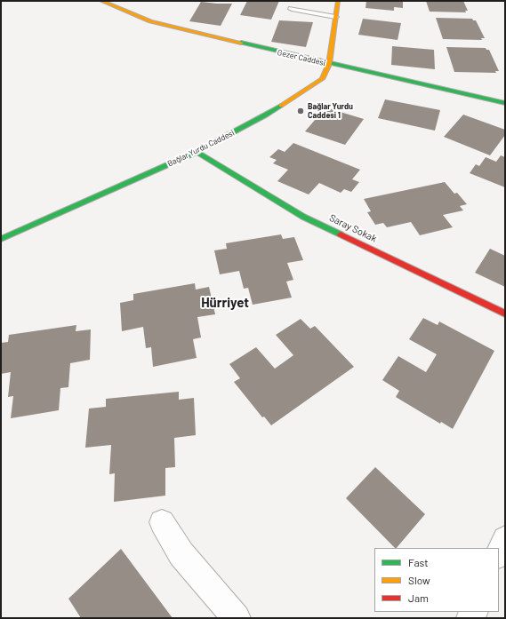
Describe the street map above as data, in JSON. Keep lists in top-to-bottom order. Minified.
{"streets":{"street":["Gezer Caddesi","Bağlar Yurdu Caddesi","Saray Sokak"]},"crossings":[["Gezer Caddesi","Bağlar Yurdu Caddesi"],["Bağlar Yurdu Caddesi","Saray Sokak"]],"districts":["Hürriyet"],"places":["Bağlar Yurdu Caddesi 1"],"legend":["Fast","Slow","Jam"]}
